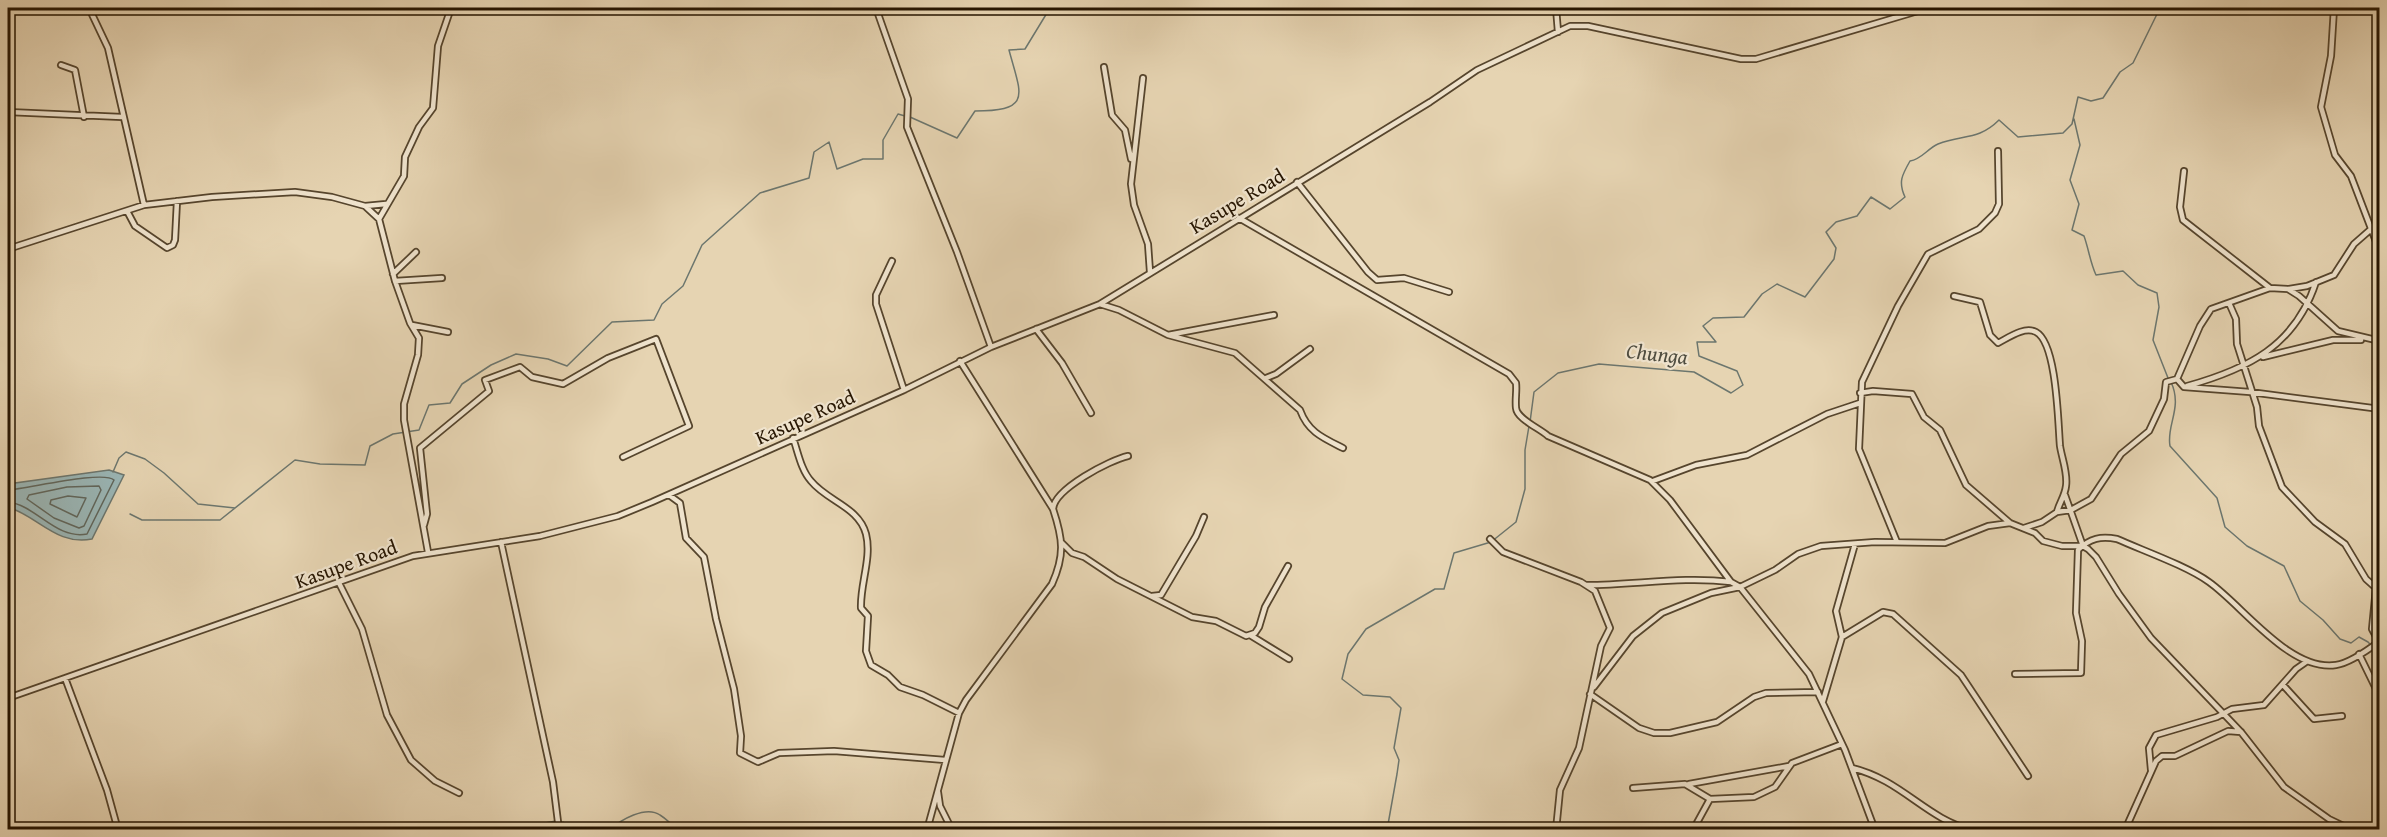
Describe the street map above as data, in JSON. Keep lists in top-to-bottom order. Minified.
{"streets":{"street":["Kasupe Road"]},"water":["Chunga"]}
